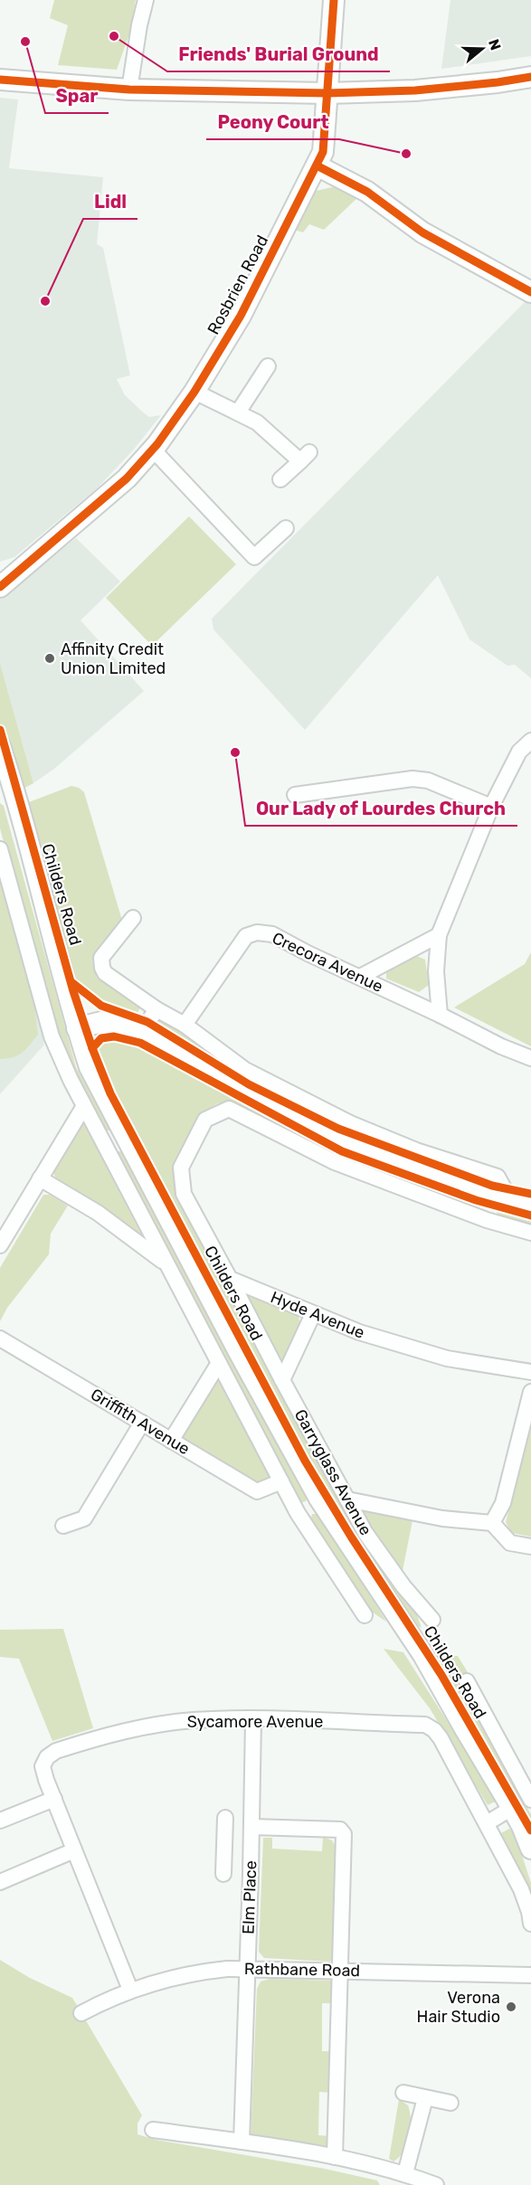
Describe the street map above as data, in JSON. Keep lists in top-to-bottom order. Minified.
{"streets":{"main road":["Rosbrien Road","Childers Road"],"street":["Crecora Avenue","Hyde Avenue","Griffith Avenue","Garryglass Avenue","Sycamore Avenue","Elm Place","Rathbane Road"]},"crossings":[["Hyde Avenue","Garryglass Avenue"],["Sycamore Avenue","Elm Place"],["Sycamore Avenue","Rathbane Road"],["Elm Place","Rathbane Road"]],"places":["Friends' Burial Ground","Spar","Peony Court","Lidl","Affinity Credit Union Limited","Our Lady of Lourdes Church","Verona Hair Studio"],"north":"right"}
